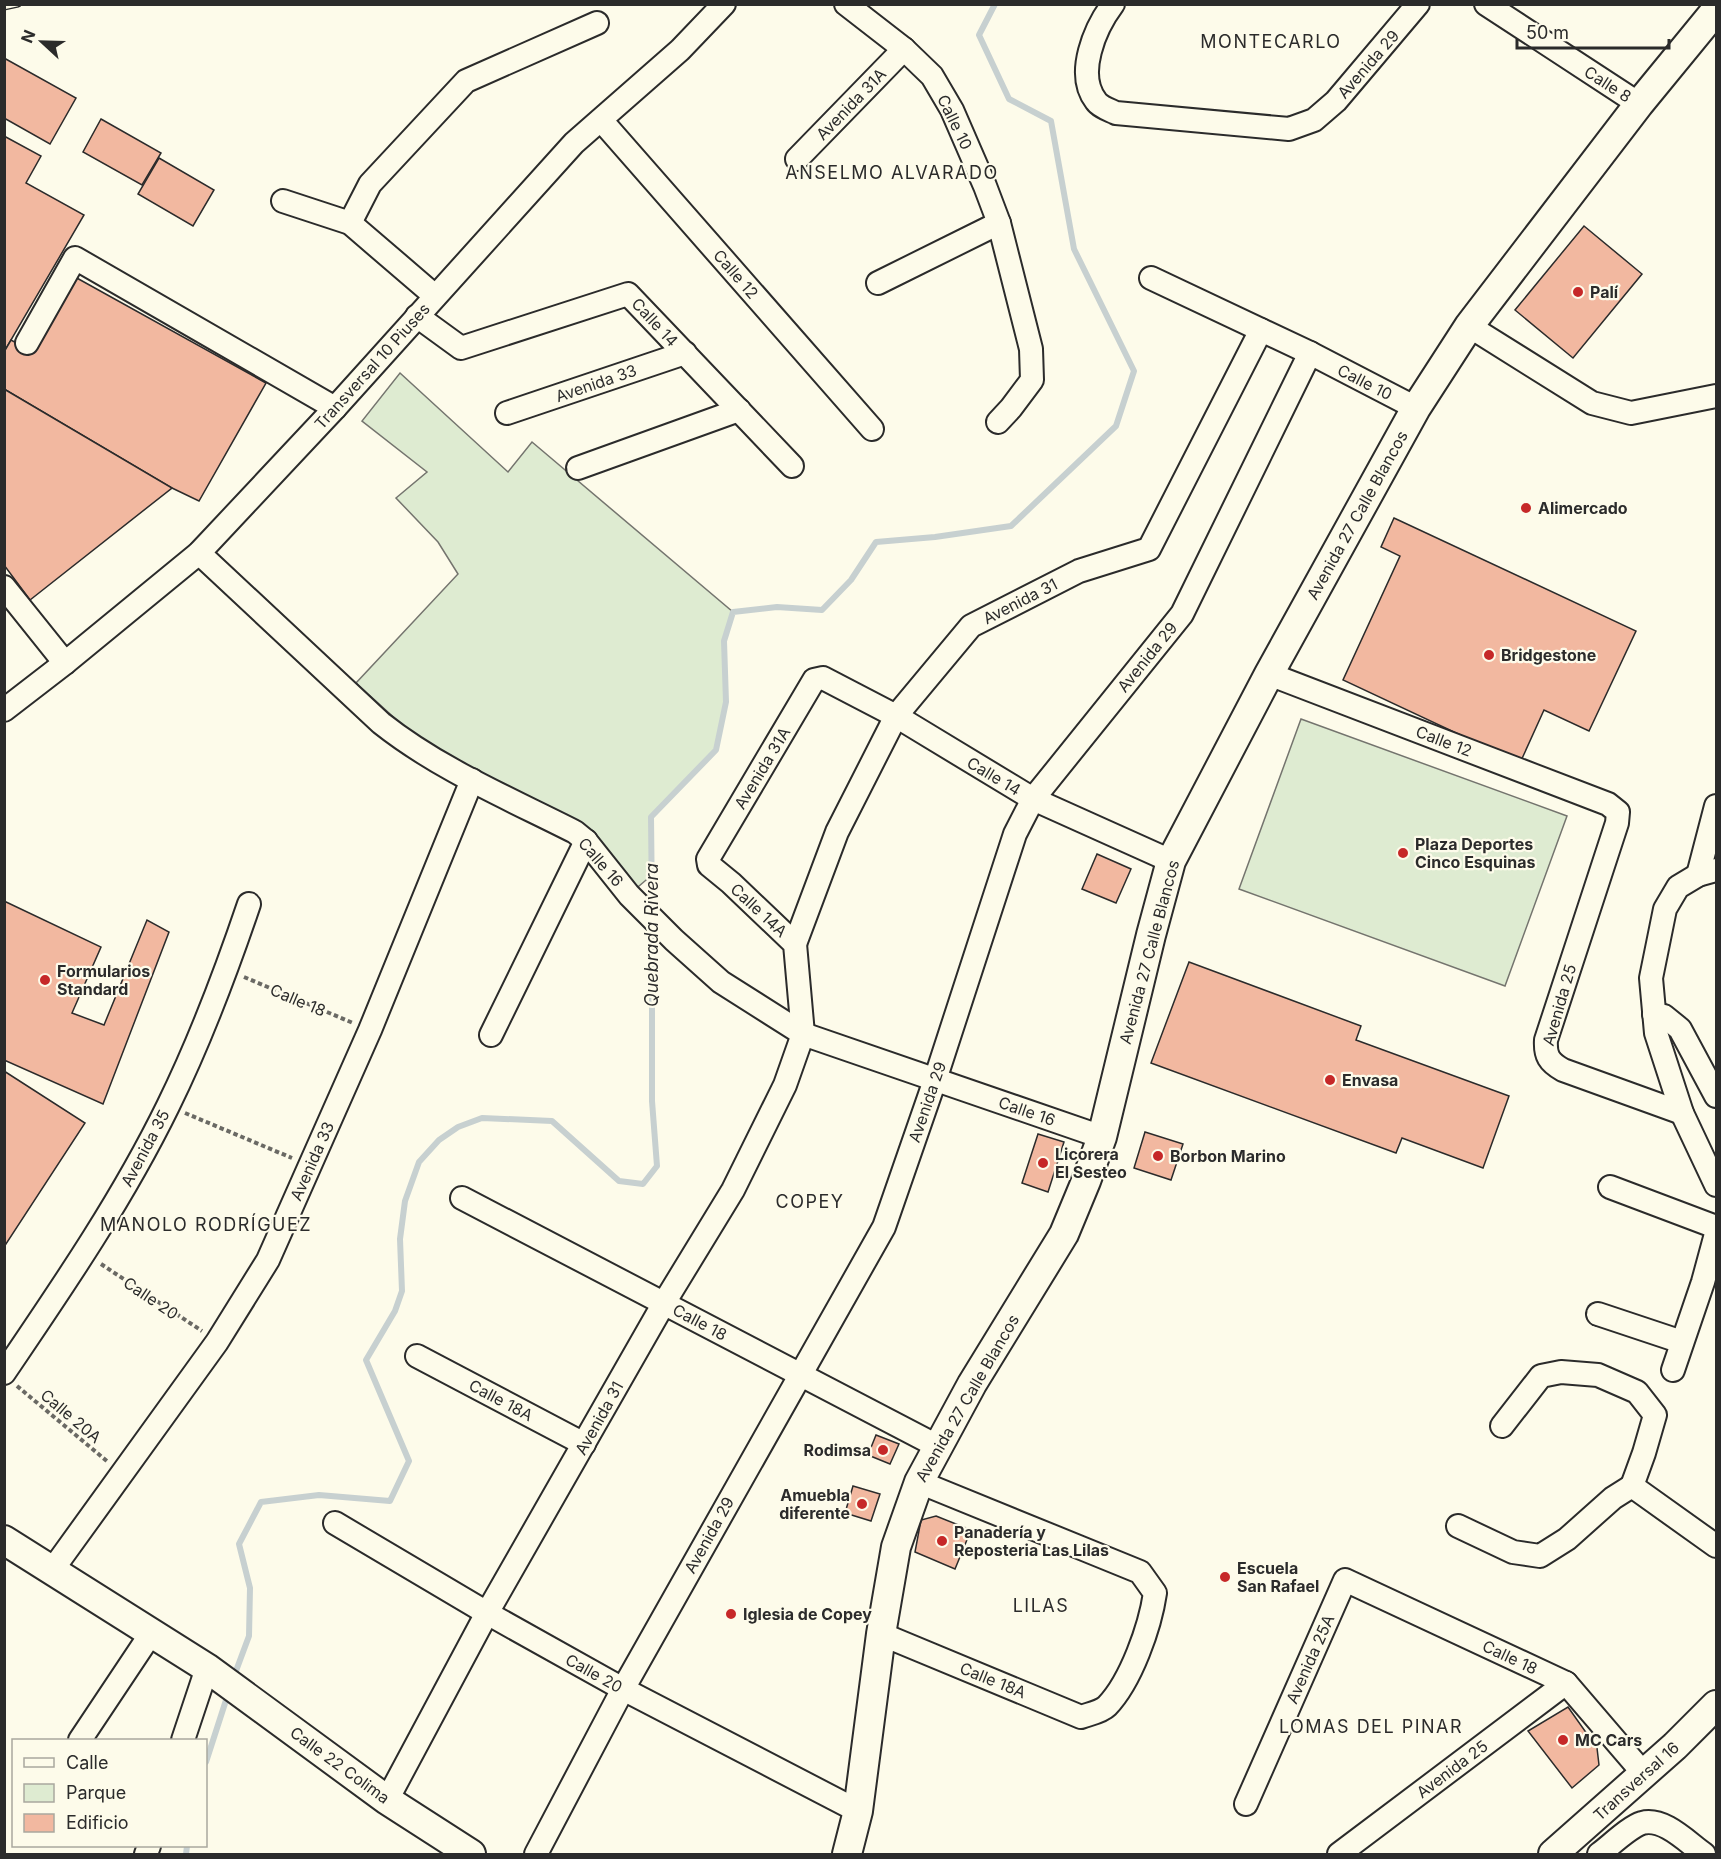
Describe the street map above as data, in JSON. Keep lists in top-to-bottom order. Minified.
{"streets":{"main road":["Avenida 27 Calle Blancos","Calle 22 Colima","Transversal 16"],"street":["Avenida 29","Calle 8","Avenida 31A","Calle 10","Calle 12","Calle 14","Transversal 10 Piuses","Avenida 33","Avenida 31","Calle 16","Calle 14A","Calle 18","Avenida 25","Avenida 35","Calle 20","Calle 18A","Avenida 25A"],"path":["Calle 20A"]},"crossings":[["Avenida 29","Calle 10"],["Avenida 29","Calle 14"],["Avenida 29","Calle 16"],["Avenida 29","Calle 18"],["Avenida 29","Calle 20"],["Calle 8","Avenida 27 Calle Blancos"],["Avenida 31A","Calle 10"],["Avenida 31A","Calle 14"],["Avenida 31A","Calle 14A"],["Calle 10","Avenida 27 Calle Blancos"],["Calle 10","Avenida 31"],["Calle 12","Transversal 10 Piuses"],["Calle 12","Avenida 27 Calle Blancos"],["Calle 12","Avenida 25"],["Calle 14","Transversal 10 Piuses"],["Calle 14","Avenida 33"],["Calle 14","Avenida 27 Calle Blancos"],["Calle 14","Avenida 31"],["Transversal 10 Piuses","Calle 16"],["Avenida 33","Calle 16"],["Avenida 33","Calle 18"],["Avenida 33","Calle 20"],["Avenida 33","Calle 20A"],["Avenida 33","Calle 22 Colima"],["Avenida 27 Calle Blancos","Calle 16"],["Avenida 27 Calle Blancos","Calle 18"],["Avenida 27 Calle Blancos","Calle 20"],["Avenida 27 Calle Blancos","Calle 18A"],["Avenida 31","Calle 16"],["Avenida 31","Calle 14A"],["Avenida 31","Calle 18"],["Avenida 31","Calle 20"],["Avenida 31","Calle 18A"],["Avenida 31","Calle 22 Colima"],["Calle 16","Calle 14A"],["Calle 18","Avenida 25"],["Calle 18","Avenida 35"],["Calle 18","Avenida 25A"],["Calle 18","Transversal 16"],["Avenida 35","Calle 20"],["Avenida 35","Calle 20A"]],"districts":["MONTECARLO","ANSELMO ALVARADO","COPEY","MANOLO RODRÍGUEZ","LILAS","LOMAS DEL PINAR"],"water":["Quebrada Rivera"],"places":["Palí","Alimercado","Bridgestone","Plaza Deportes Cinco Esquinas","Formularios Standard","Envasa","Borbon Marino","Licorera El Sesteo","Rodimsa","Amuebla diferente","Panadería y Reposteria Las Lilas","Escuela San Rafael","Iglesia de Copey","MC Cars"],"legend":["Calle","Parque","Edificio"],"scale_bar":"50 m","north":"left"}
